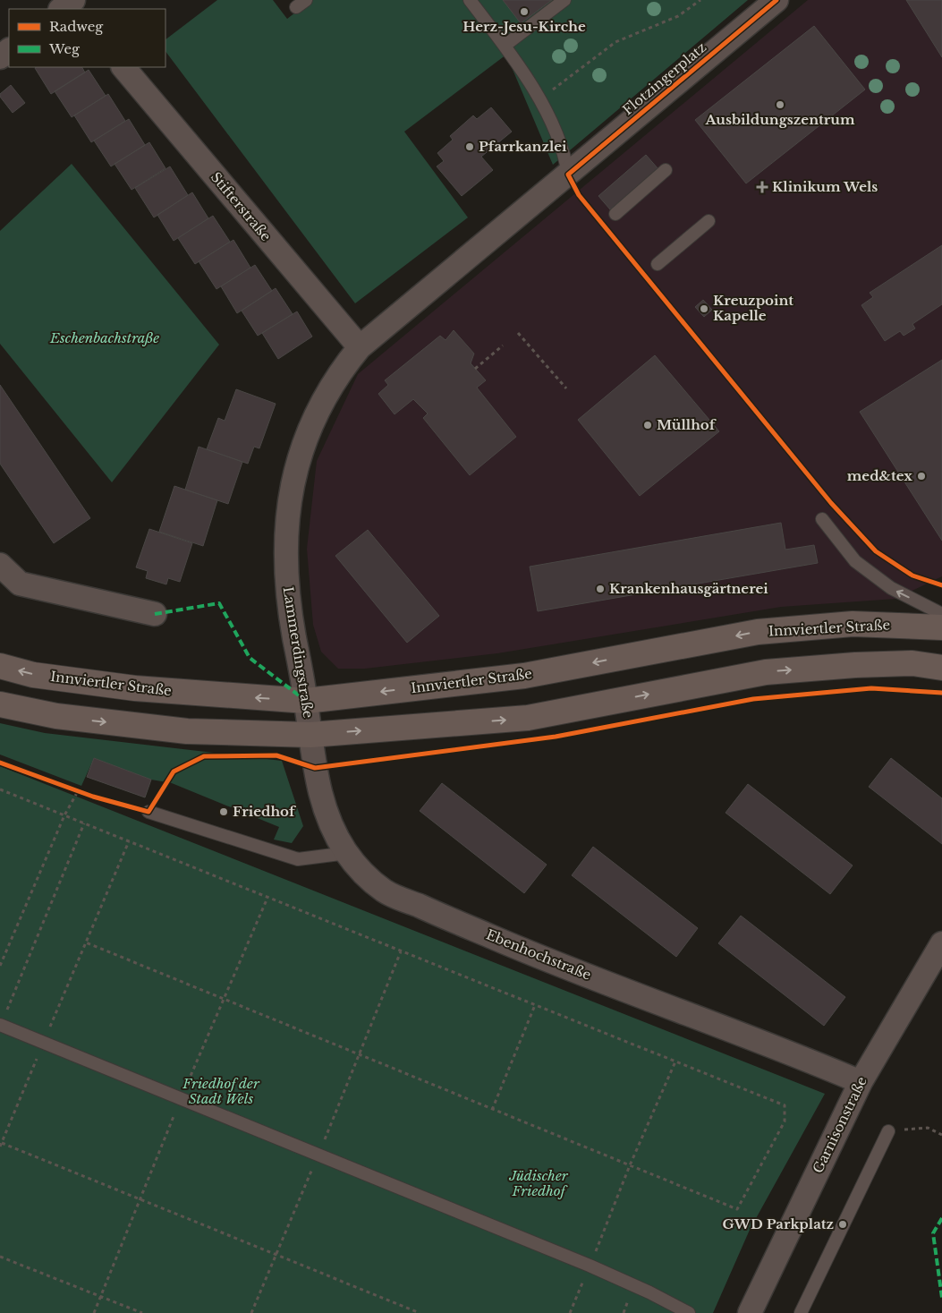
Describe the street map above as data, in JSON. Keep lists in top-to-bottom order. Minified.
{"streets":{"main road":["Innviertler Straße"],"street":["Flotzingerplatz","Stifterstraße","Lammerdingstraße","Ebenhochstraße","Garnisonstraße"]},"crossings":[["Flotzingerplatz","Stifterstraße"],["Flotzingerplatz","Lammerdingstraße"],["Stifterstraße","Lammerdingstraße"],["Innviertler Straße","Lammerdingstraße"],["Lammerdingstraße","Ebenhochstraße"],["Ebenhochstraße","Garnisonstraße"]],"parks":["Eschenbachstraße","Friedhof der Stadt Wels","Jüdischer Friedhof"],"places":{"other":["Herz-Jesu-Kirche","Ausbildungszentrum","Pfarrkanzlei","Kreuzpoint Kapelle","Müllhof","med&tex","Krankenhausgärtnerei","Friedhof","GWD Parkplatz"],"health":["Klinikum Wels"]},"legend":["Radweg","Weg"]}
